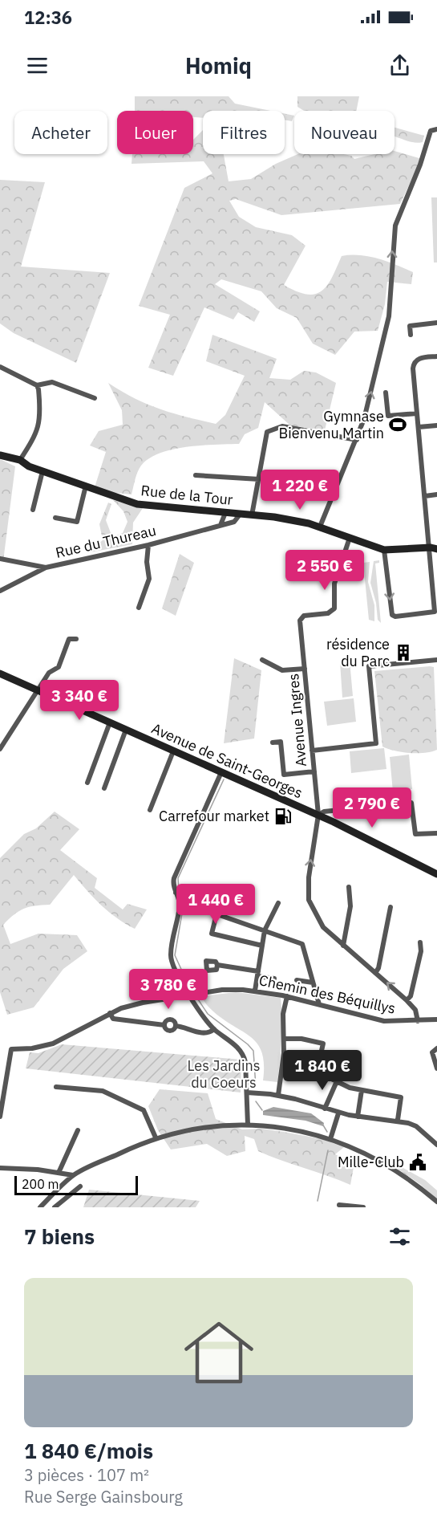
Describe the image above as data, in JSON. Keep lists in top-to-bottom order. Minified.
{"streets":{"main road":["Rue de la Tour","Avenue de Saint-Georges"],"street":["Rue du Thureau","Avenue Ingres","Chemin des Béquillys"]},"crossings":[["Rue de la Tour","Rue du Thureau"],["Rue de la Tour","Avenue Ingres"],["Avenue Ingres","Avenue de Saint-Georges"]],"parks":["Les Jardins du Coeurs"],"places":{"sports":["Gymnase Bienvenu Martin"],"building":["résidence du Parc"],"fuel station":["Carrefour market"],"public building":["Mille-Club"]},"scale_bar":"200 m","page":{"status":"12:36","header":"Homiq","chip":["Acheter","Louer","Filtres","Nouveau"],"price":["1 220 €","2 550 €","3 340 €","2 790 €","1 440 €","3 780 €","1 840 €"],"scale":"200 m","heading":"7 biens","list":[{"name":"1 840 €/mois","note":"3 pièces · 107 m² · Rue Serge Gainsbourg"}]}}
